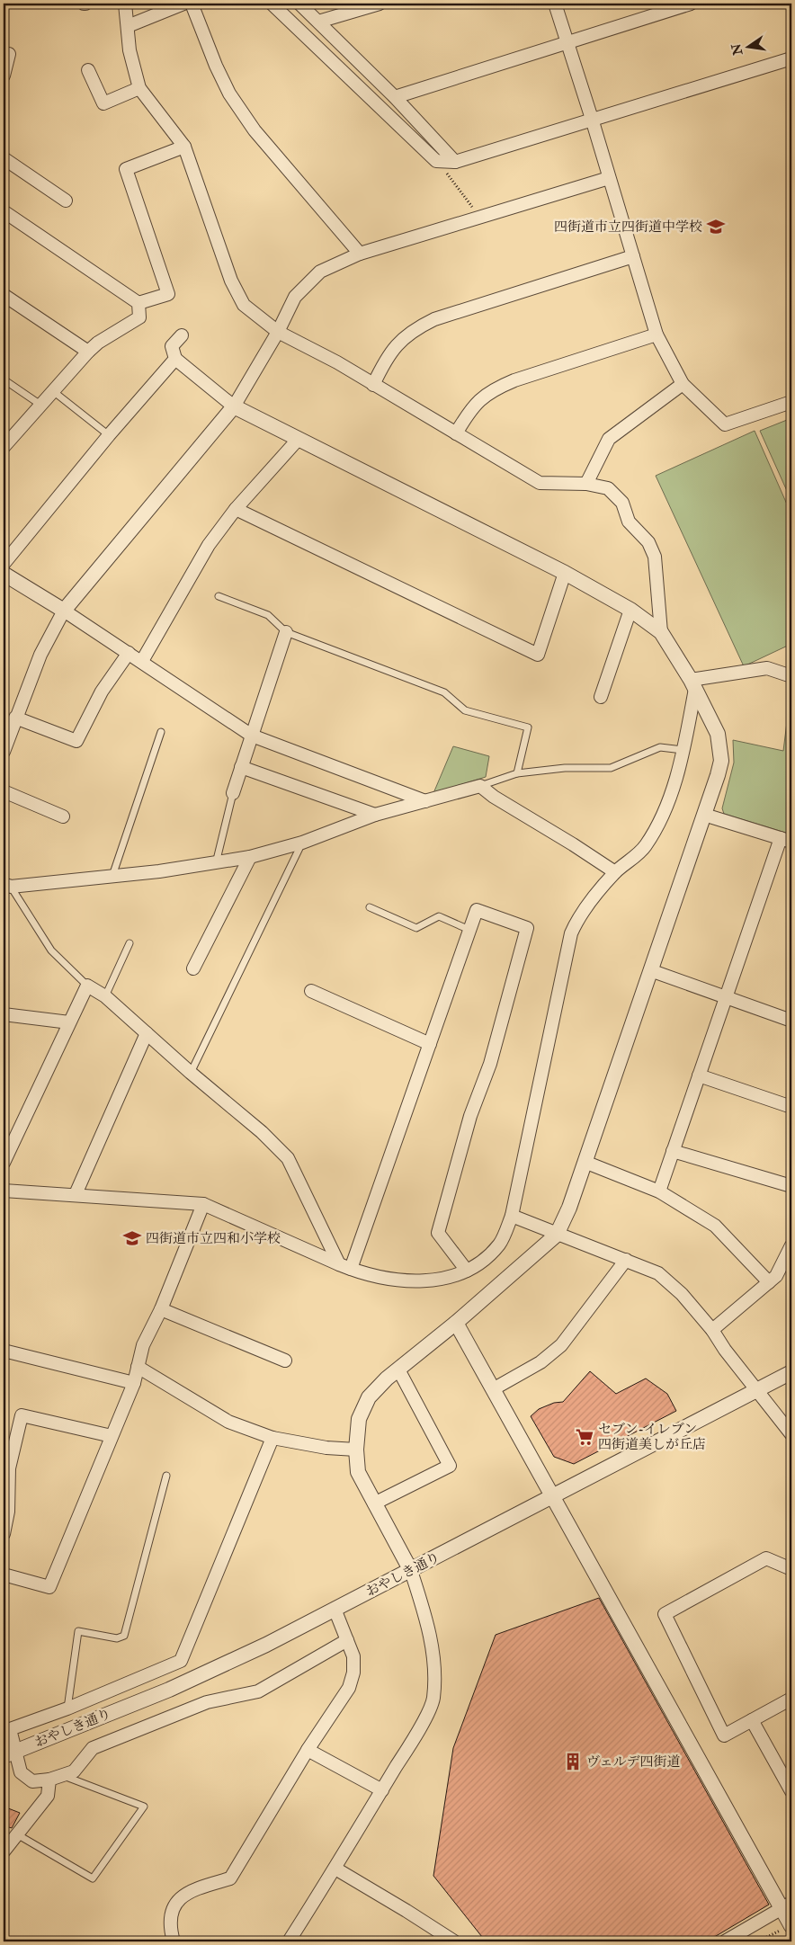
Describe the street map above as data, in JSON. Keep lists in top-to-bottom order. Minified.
{"streets":{"street":["おやしき通り"]},"places":{"school or university":["四街道市立四街道中学校","四街道市立四和小学校"],"supermarket":["セブン-イレブン 四街道美しが丘店"],"building":["ヴェルデ四街道"]},"north":"left"}
